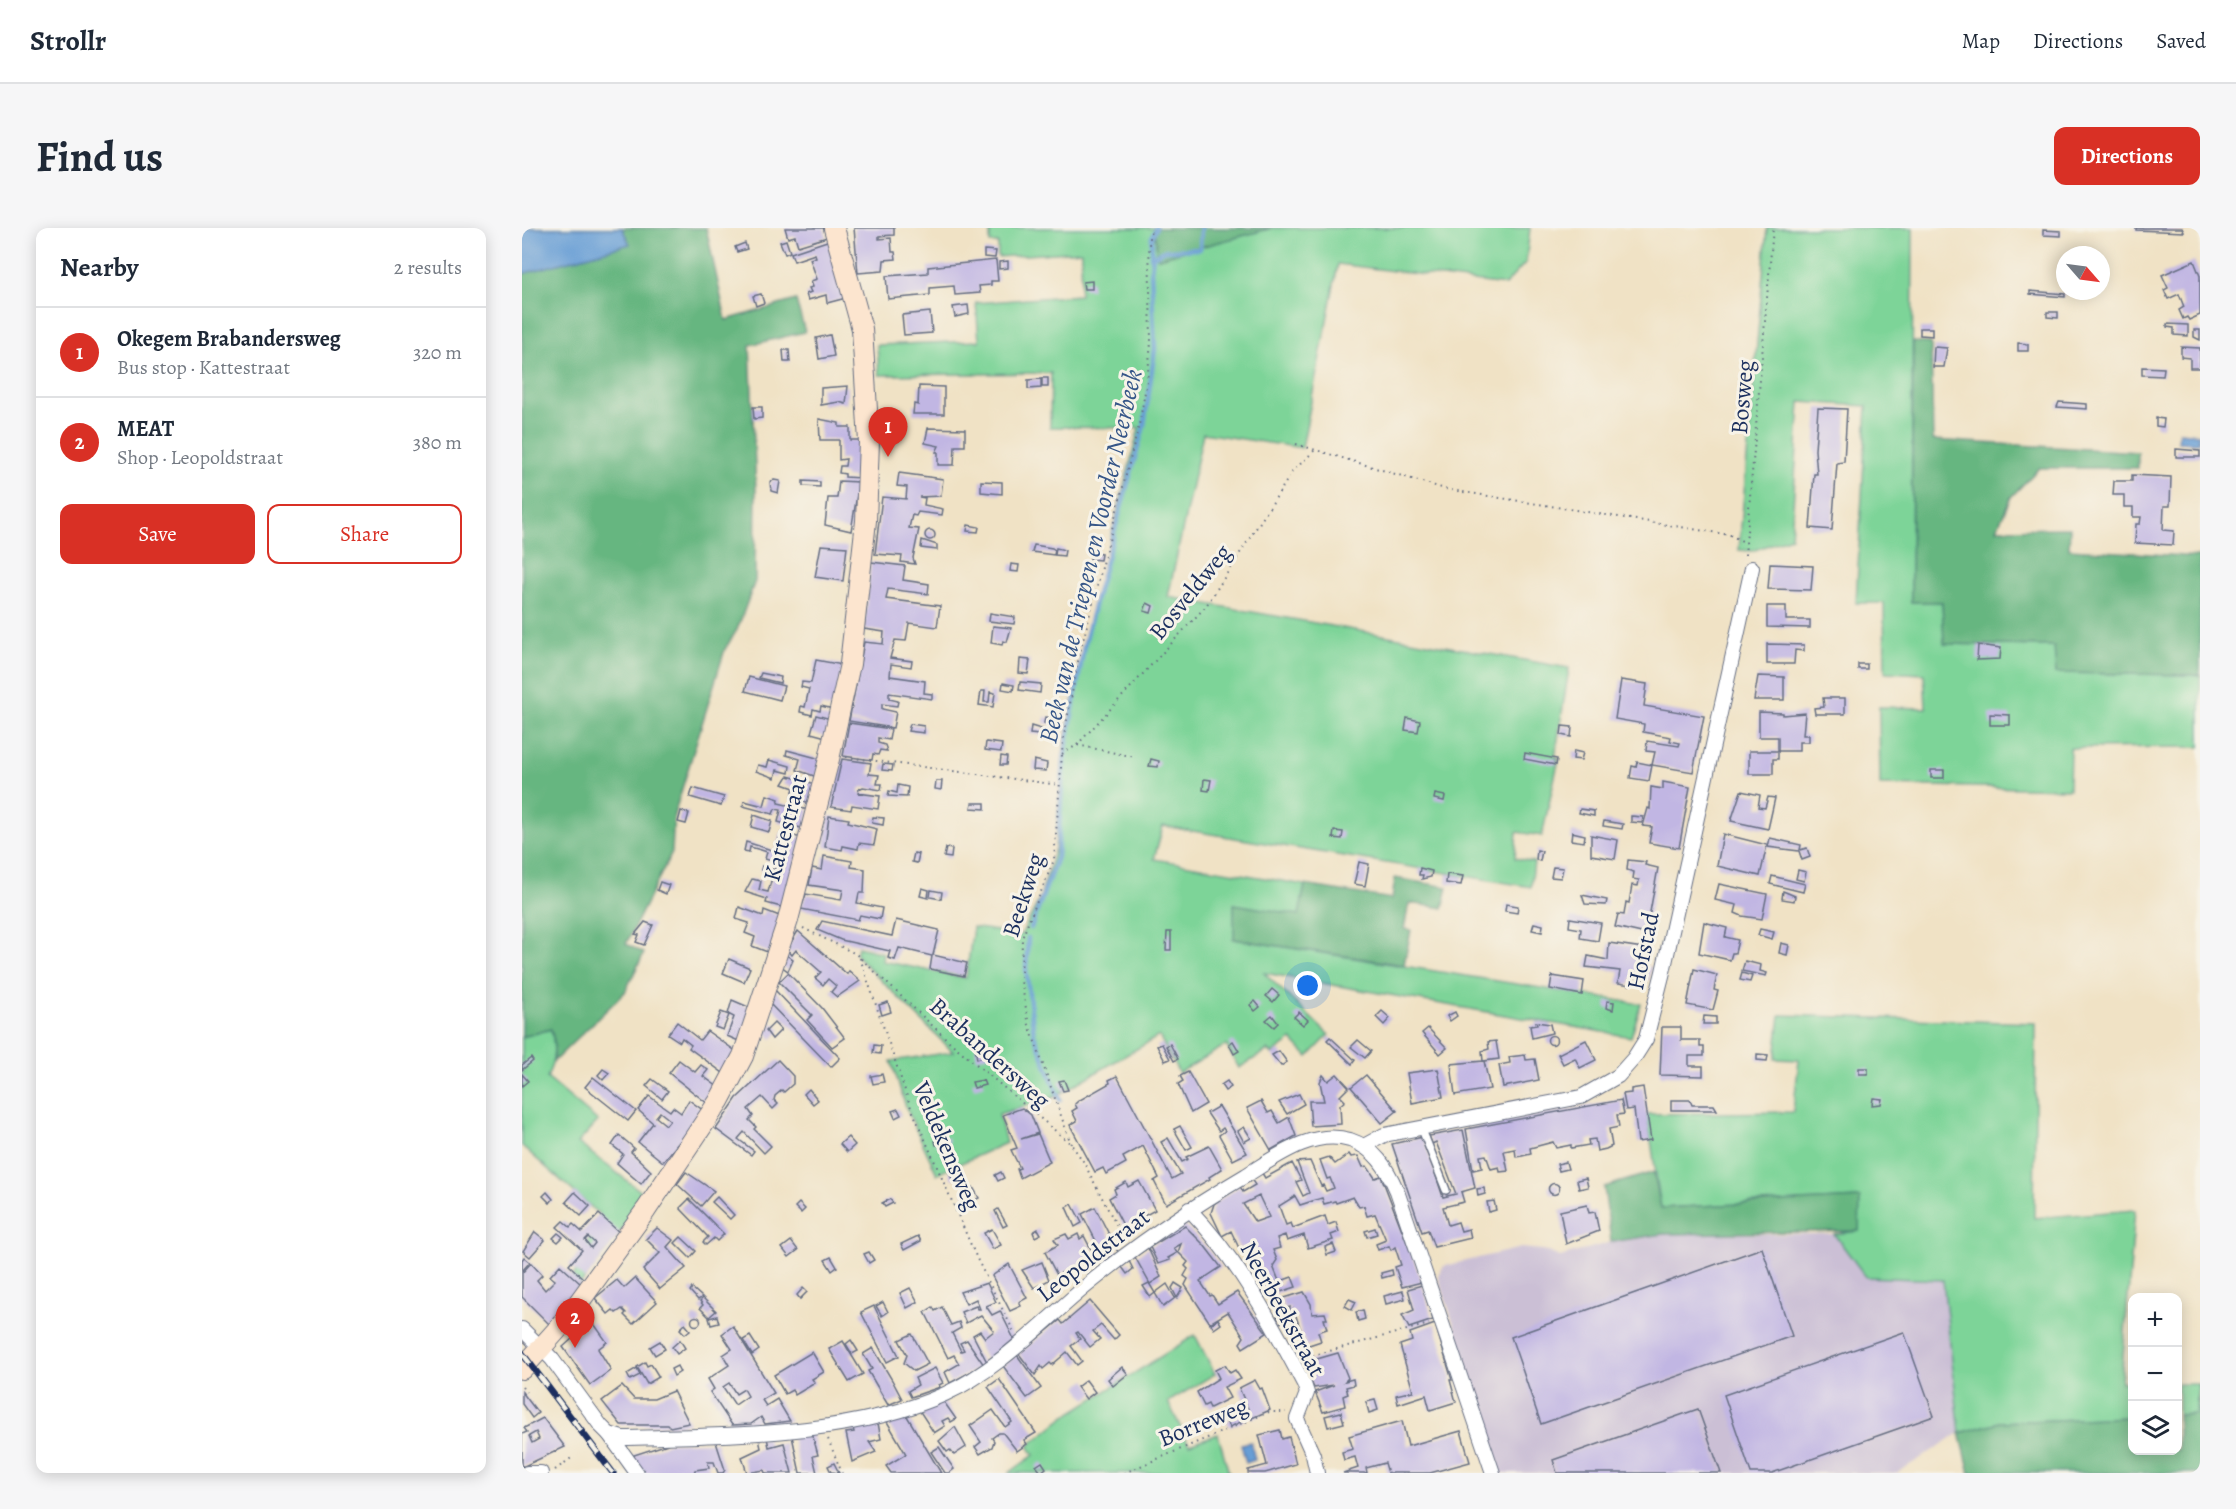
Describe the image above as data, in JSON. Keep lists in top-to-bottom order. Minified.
{"streets":{"main road":["Kattestraat"],"street":["Hofstad","Leopoldstraat","Neerbeekstraat"],"path":["Bosweg","Bosveldweg","Beekweg","Brabandersweg","Veldekensweg","Borreweg"]},"crossings":[["Bosweg","Hofstad"],["Bosveldweg","Beekweg"],["Kattestraat","Brabandersweg"],["Beekweg","Brabandersweg"],["Hofstad","Leopoldstraat"],["Brabandersweg","Veldekensweg"],["Brabandersweg","Leopoldstraat"],["Veldekensweg","Leopoldstraat"],["Leopoldstraat","Neerbeekstraat"],["Neerbeekstraat","Borreweg"]],"water":["Beek van de Triepen en Voorder Neerbeek"],"north":"bottom right","page":{"header":"Strollr","nav":["Map","Directions","Saved"],"buttons":["Directions",["Save","Share"]],"title":"Find us","heading":["Nearby","2 results"],"list":[{"mark":"1","name":"Okegem Brabandersweg","note":"Bus stop · Kattestraat","value":"320 m"},{"mark":"2","name":"MEAT","note":"Shop · Leopoldstraat","value":"380 m"}],"pins":["1","2"],"map_buttons":["+","−"]}}
